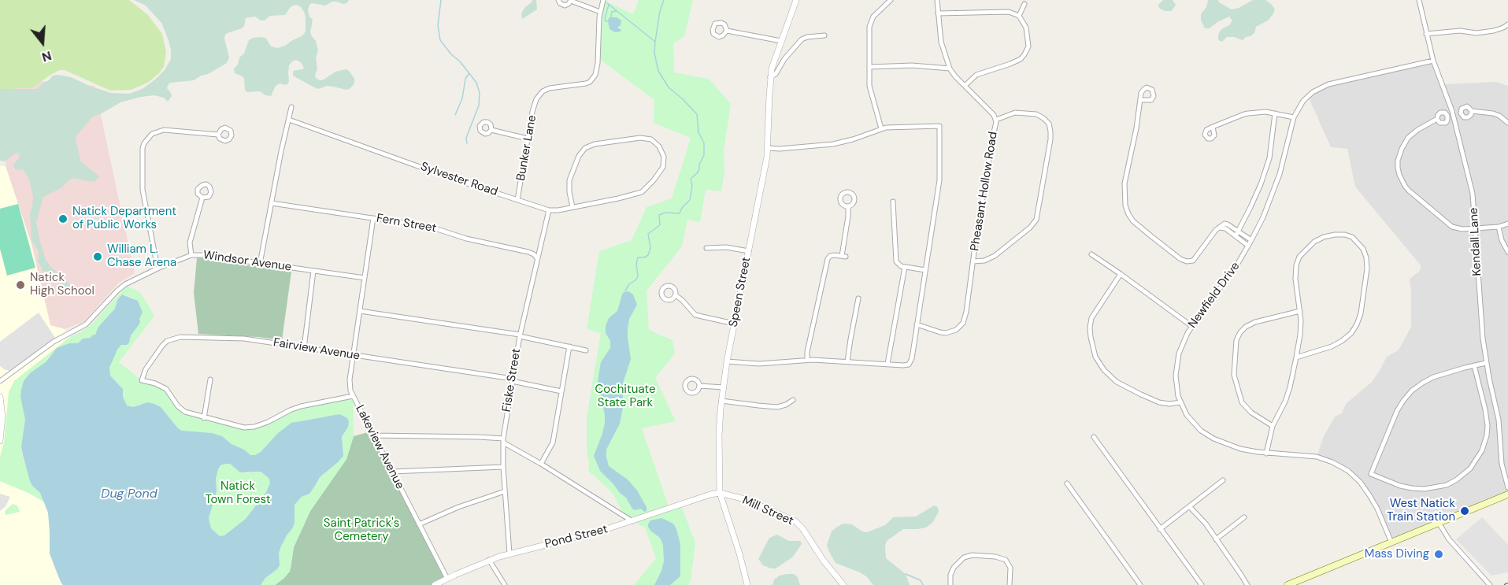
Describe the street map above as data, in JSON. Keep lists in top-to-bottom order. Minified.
{"streets":{"street":["Bunker Lane","Sylvester Road","Pheasant Hollow Road","Fern Street","Kendall Lane","Windsor Avenue","Speen Street","Newfield Drive","Fairview Avenue","Fiske Street","Lakeview Avenue","Mill Street","Pond Street"]},"crossings":[["Bunker Lane","Sylvester Road"],["Sylvester Road","Fiske Street"],["Fern Street","Fiske Street"],["Kendall Lane","Newfield Drive"],["Speen Street","Mill Street"],["Speen Street","Pond Street"],["Fairview Avenue","Fiske Street"],["Fairview Avenue","Lakeview Avenue"],["Fiske Street","Pond Street"],["Lakeview Avenue","Pond Street"],["Mill Street","Pond Street"]],"water":["Dug Pond"],"parks":["Cochituate State Park","Natick Town Forest","Saint Patrick's Cemetery"],"places":["Natick Department of Public Works","William L. Chase Arena","Natick High School","West Natick Train Station","Mass Diving"],"north":"bottom"}
